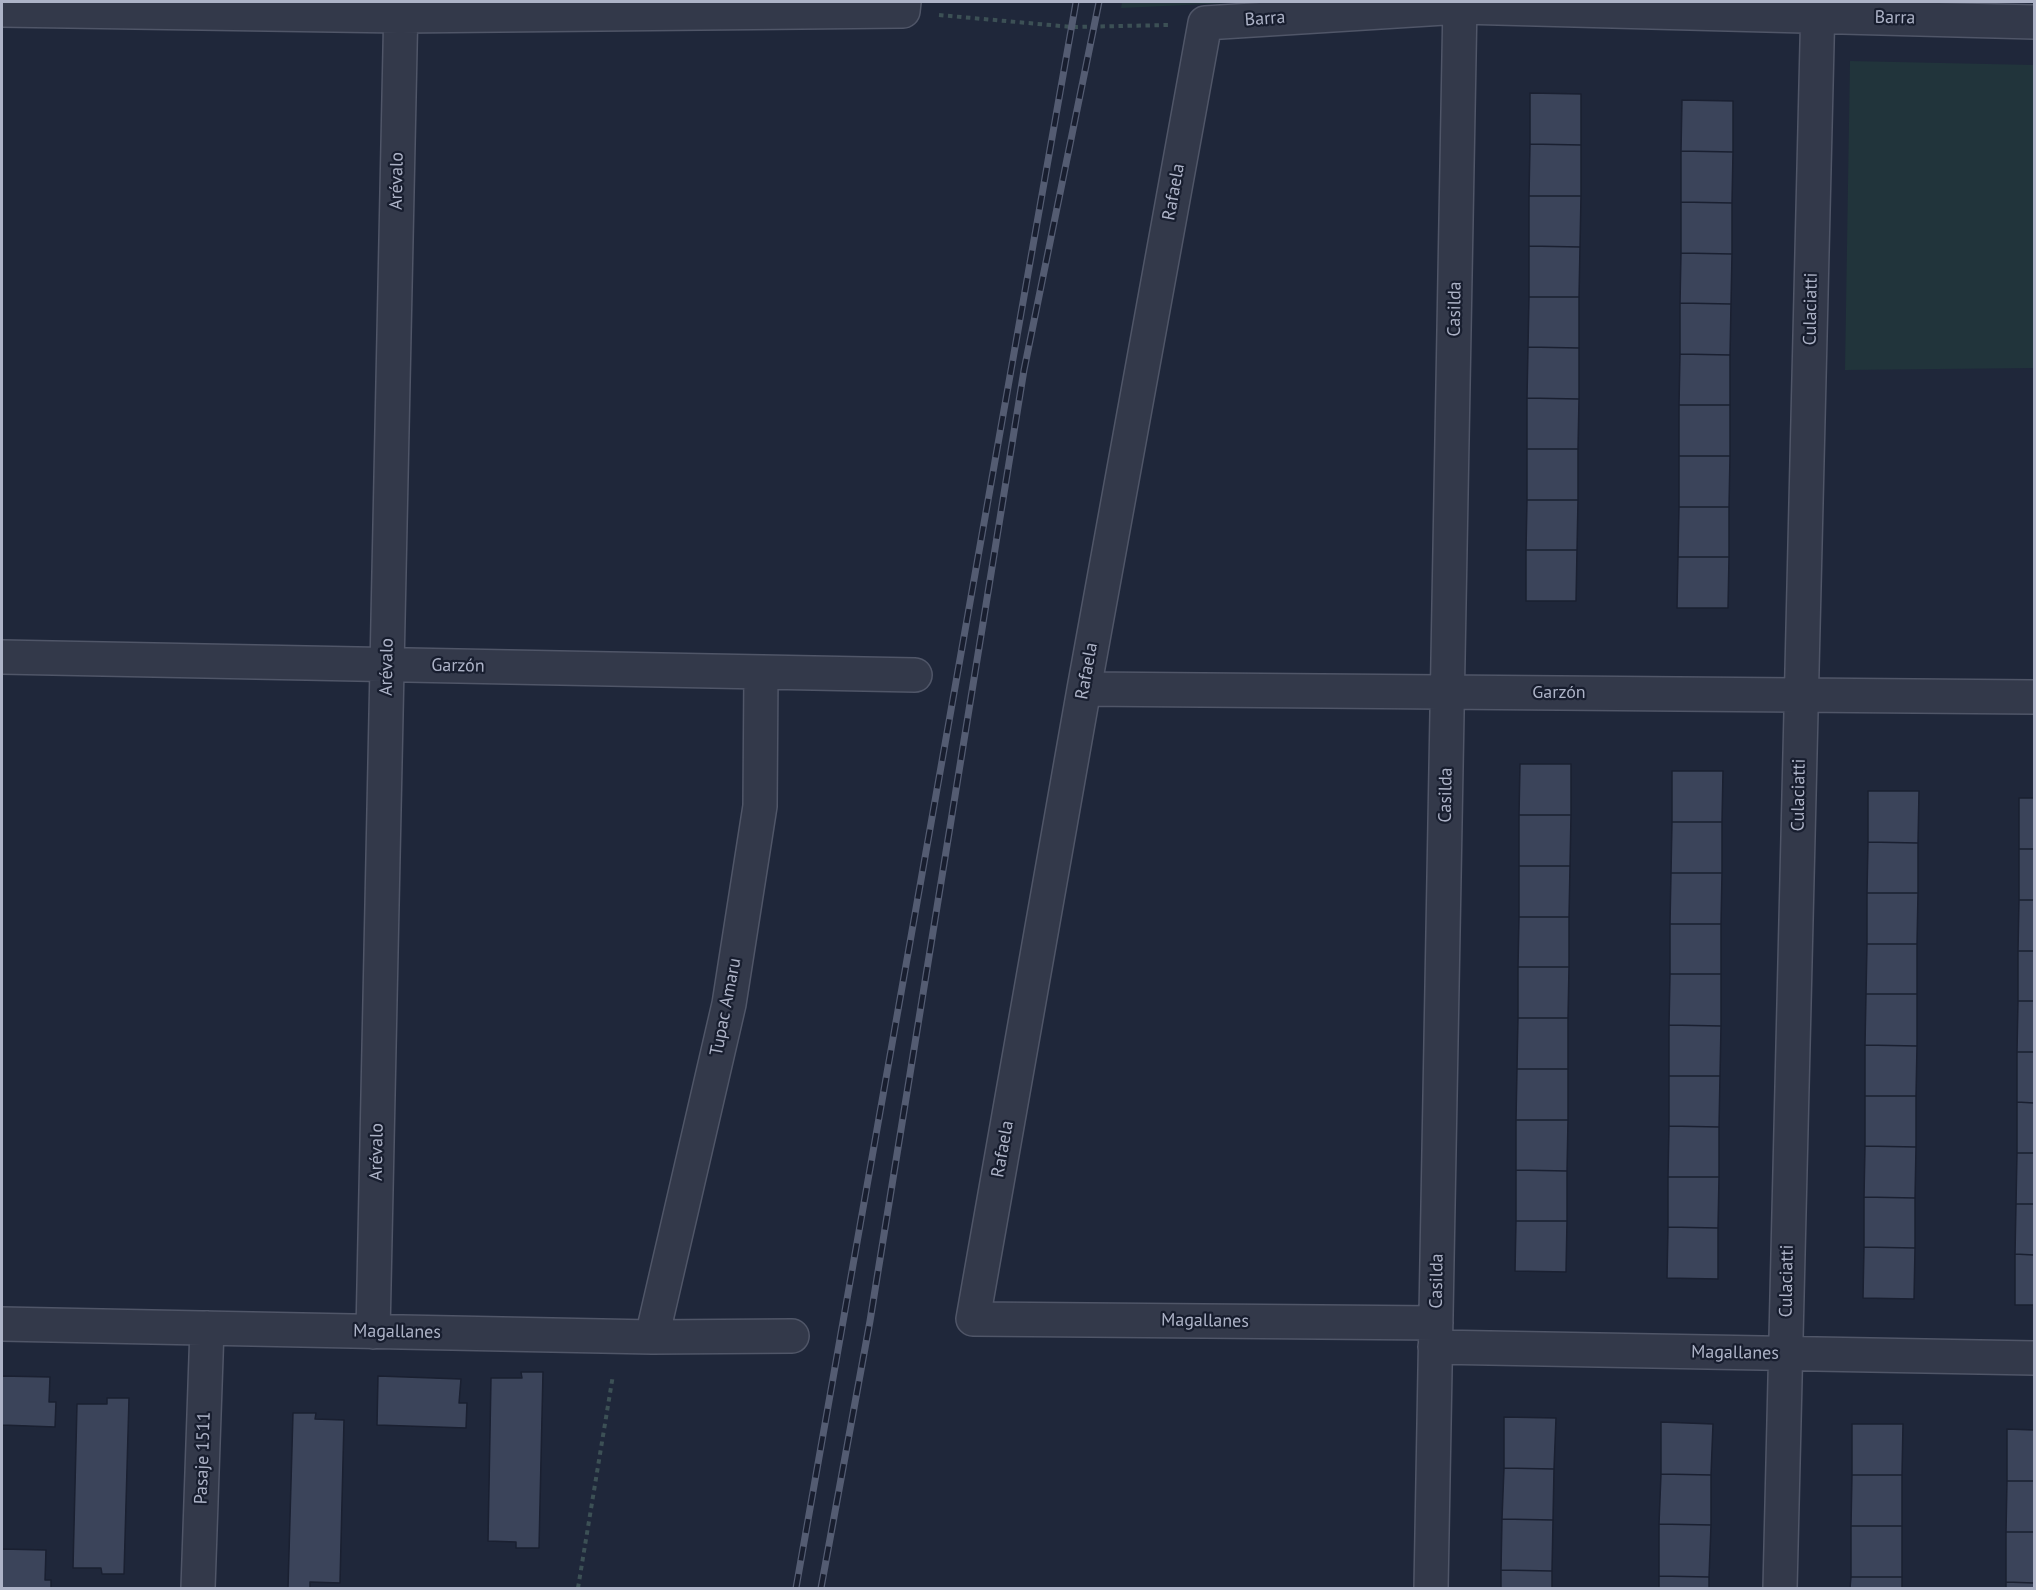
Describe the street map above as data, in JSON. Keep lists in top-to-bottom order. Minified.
{"streets":{"street":["Barra","Arévalo","Rafaela","Casilda","Culaciatti","Garzón","Tupac Amaru","Magallanes","Pasaje 1511"]},"crossings":[["Barra","Rafaela"],["Barra","Casilda"],["Barra","Culaciatti"],["Arévalo","Garzón"],["Arévalo","Magallanes"],["Rafaela","Garzón"],["Rafaela","Magallanes"],["Casilda","Garzón"],["Casilda","Magallanes"],["Culaciatti","Garzón"],["Culaciatti","Magallanes"],["Garzón","Tupac Amaru"],["Tupac Amaru","Magallanes"],["Magallanes","Pasaje 1511"]]}
